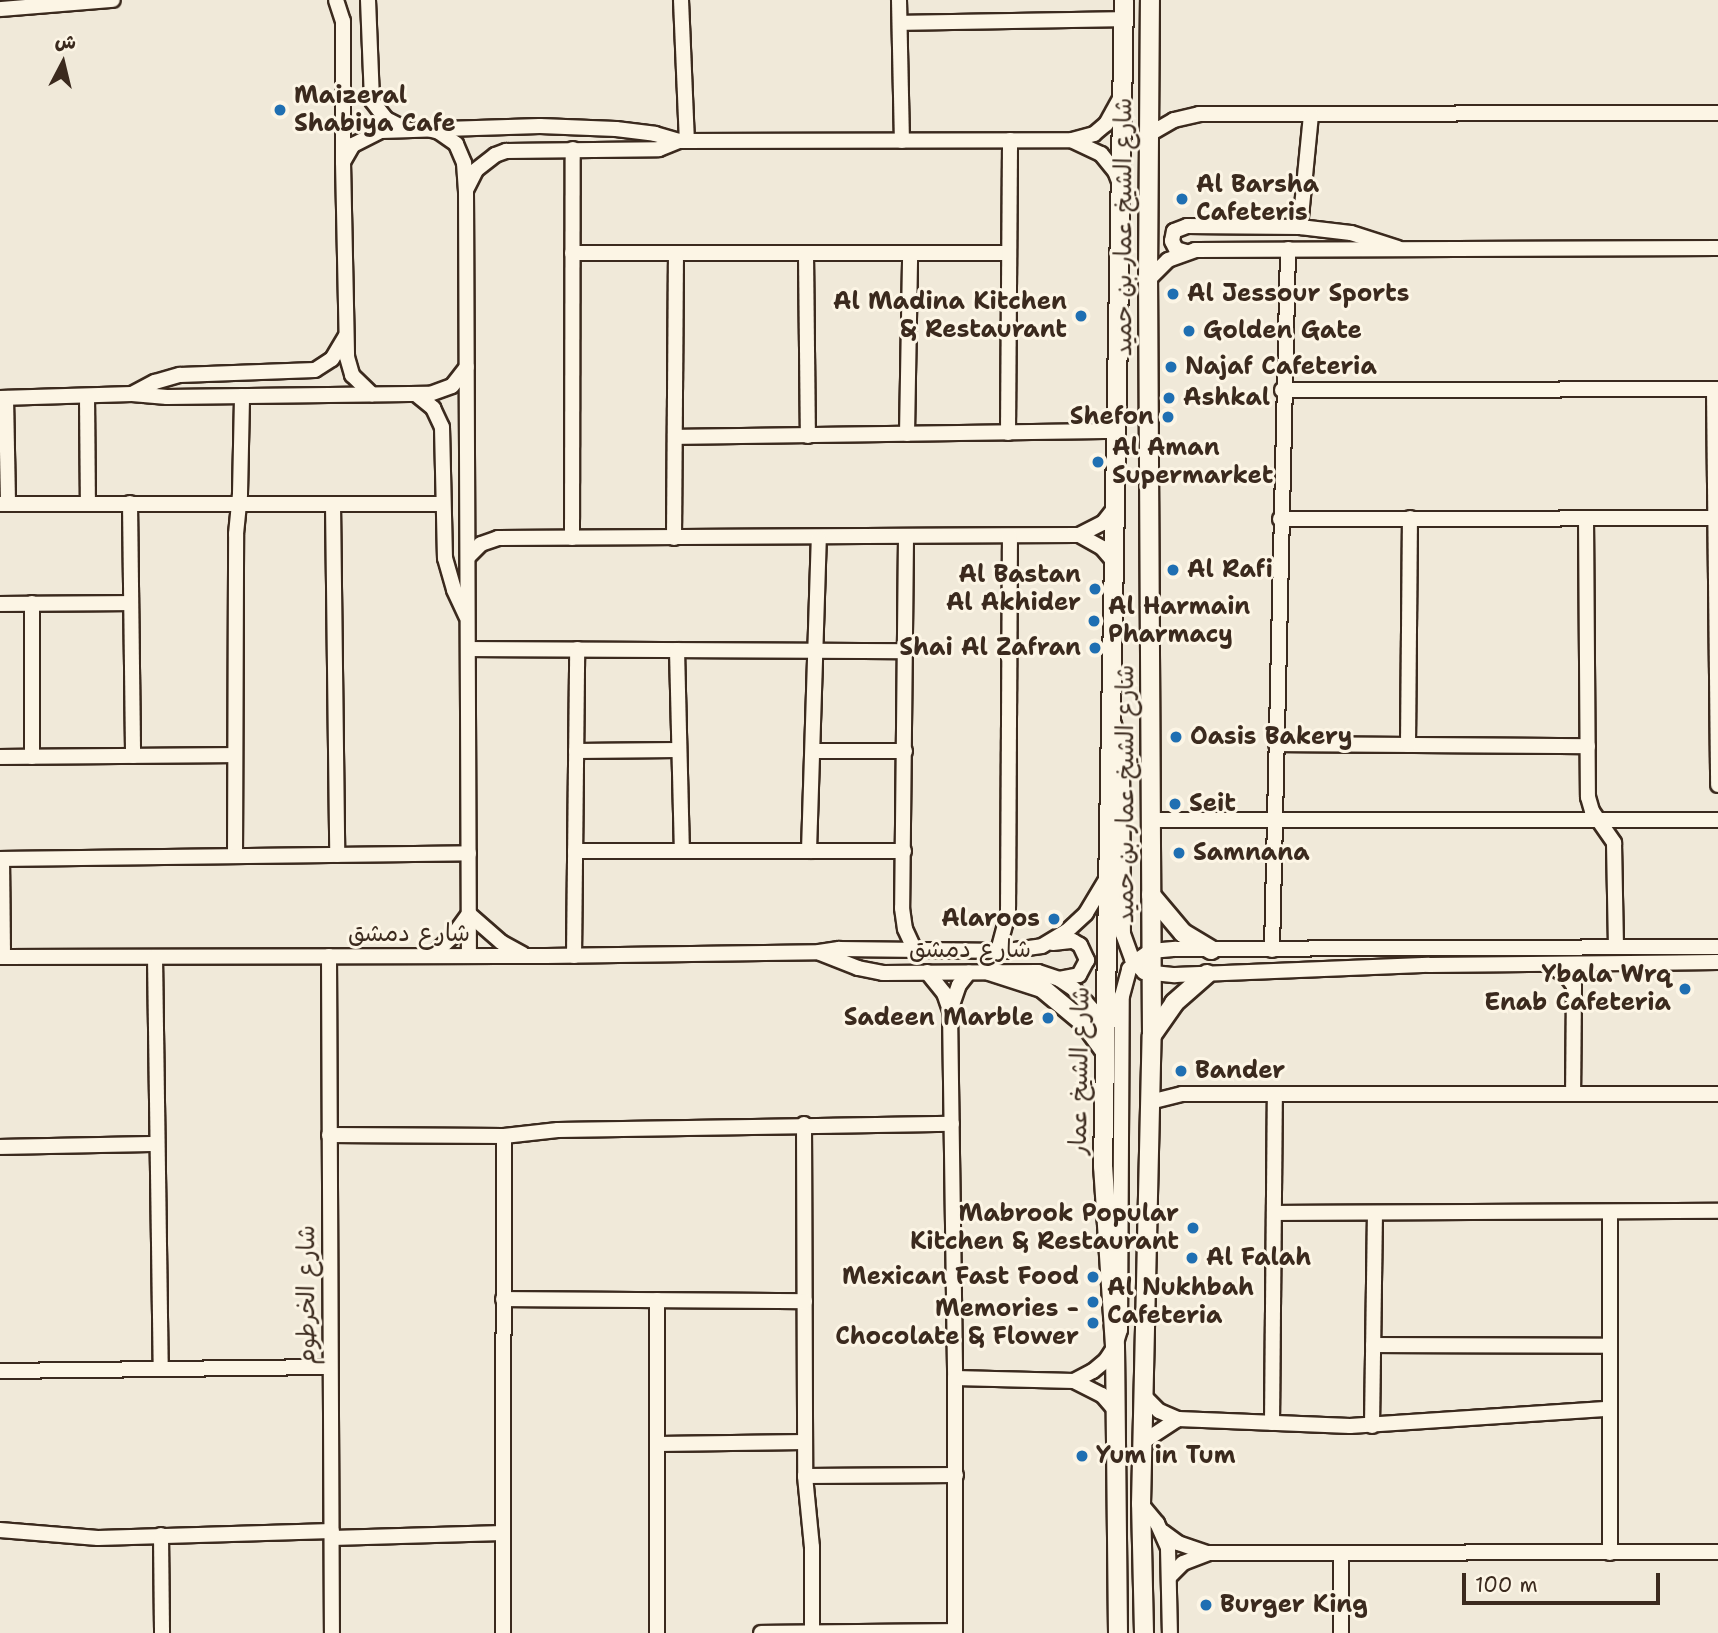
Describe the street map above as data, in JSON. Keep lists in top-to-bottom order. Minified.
{"streets":{"main road":["شارع الشيخ عمار بن حميد","شارع الشيخ عمار"],"street":["شارع دمشق","شارع الخرطوم"]},"crossings":[["شارع الشيخ عمار بن حميد","شارع الشيخ عمار"],["شارع دمشق","شارع الشيخ عمار"],["شارع دمشق","شارع الخرطوم"]],"places":["Maizeral Shabiya Cafe","Al Barsha Cafeteris","Al Jessour Sports","Al Madina Kitchen & Restaurant","Golden Gate","Najaf Cafeteria","Ashkal","Shefon","Al Aman Supermarket","Al Rafi","Al Bastan Al Akhider","Al Harmain Pharmacy","Shai Al Zafran","Oasis Bakery","Seit","Samnana","Alaroos","Ybala Wrq Enab Cafeteria","Sadeen Marble","Bander","Mabrook Popular Kitchen & Restaurant","Al Falah","Mexican Fast Food","Al Nukhbah Cafeteria","Memories - Chocolate & Flower","Yum in Tum","Burger King"],"scale_bar":"100 m","north":"top"}
